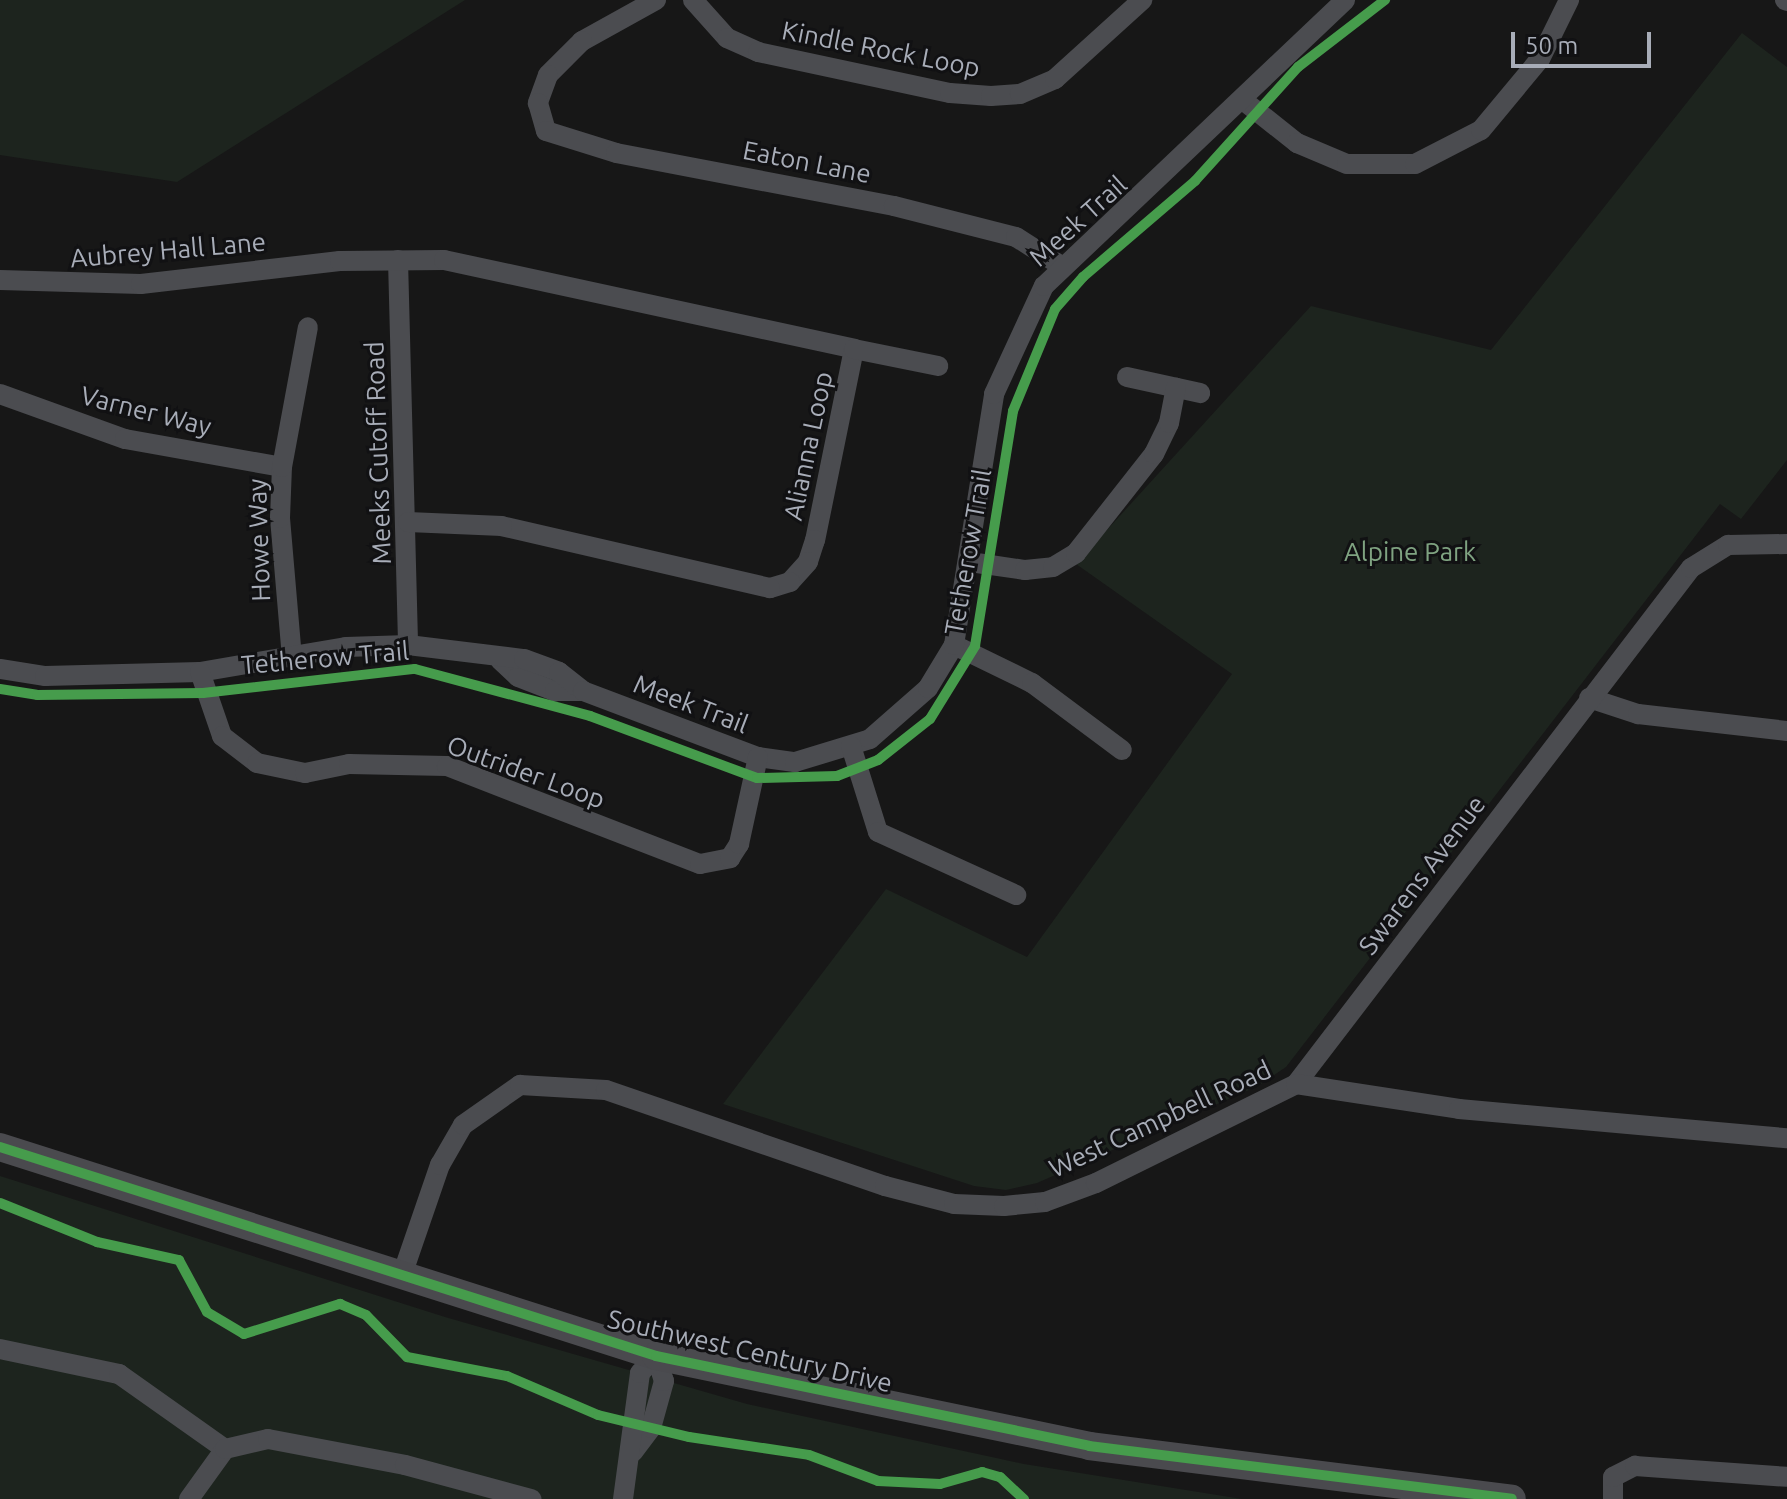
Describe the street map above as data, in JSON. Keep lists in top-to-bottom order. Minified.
{"streets":{"main road":["Southwest Century Drive"],"street":["Kindle Rock Loop","Eaton Lane","Meek Trail","Aubrey Hall Lane","Varner Way","Alianna Loop","Meeks Cutoff Road","Howe Way","Outrider Loop","Swarens Avenue","West Campbell Road"],"cycle path":["Tetherow Trail"]},"crossings":[["Eaton Lane","Meek Trail"],["Meek Trail","Meeks Cutoff Road"],["Meek Trail","Howe Way"],["Meek Trail","Outrider Loop"],["Aubrey Hall Lane","Alianna Loop"],["Varner Way","Howe Way"],["Alianna Loop","Meeks Cutoff Road"],["Swarens Avenue","West Campbell Road"],["West Campbell Road","Southwest Century Drive"]],"parks":["Alpine Park"],"scale_bar":"50 m"}
